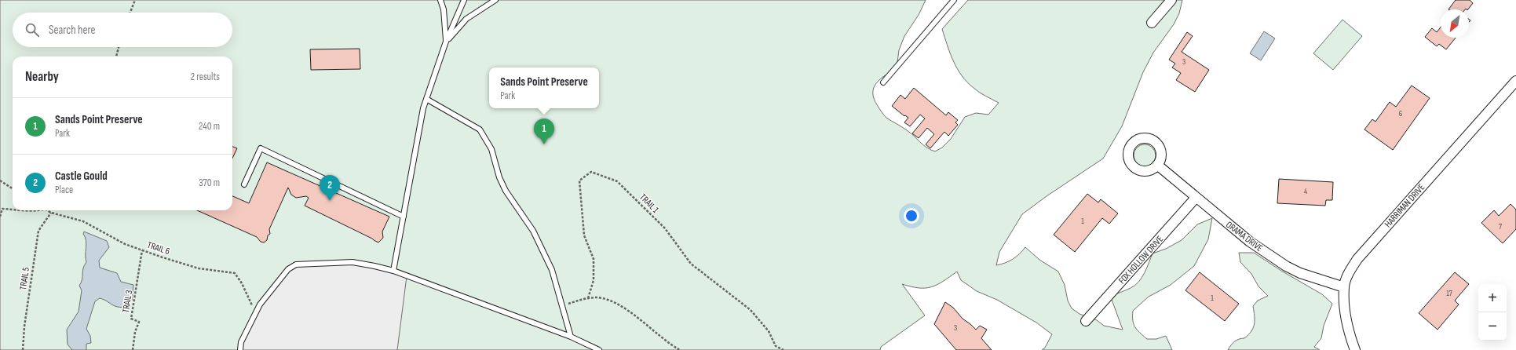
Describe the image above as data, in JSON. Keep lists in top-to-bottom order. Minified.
{"streets":{"street":["HARRIMAN DRIVE","ORAMA DRIVE","FOX HOLLOW DRIVE"],"path":["TRAIL 1","TRAIL 6","TRAIL 5","TRAIL 3"]},"crossings":[["HARRIMAN DRIVE","ORAMA DRIVE"],["ORAMA DRIVE","FOX HOLLOW DRIVE"],["TRAIL 6","TRAIL 5"],["TRAIL 6","TRAIL 3"]],"house_numbers":["3","6","4","1","7","17","1","3"],"north":"bottom left","page":{"search":"Search here","heading":["Nearby","2 results"],"popup":["Sands Point Preserve","Park"],"list":[{"mark":"1","name":"Sands Point Preserve","note":"Park","value":"240 m"},{"mark":"2","name":"Castle Gould","note":"Place","value":"370 m"}],"pins":["1","2"],"map_buttons":["+","−"]}}
